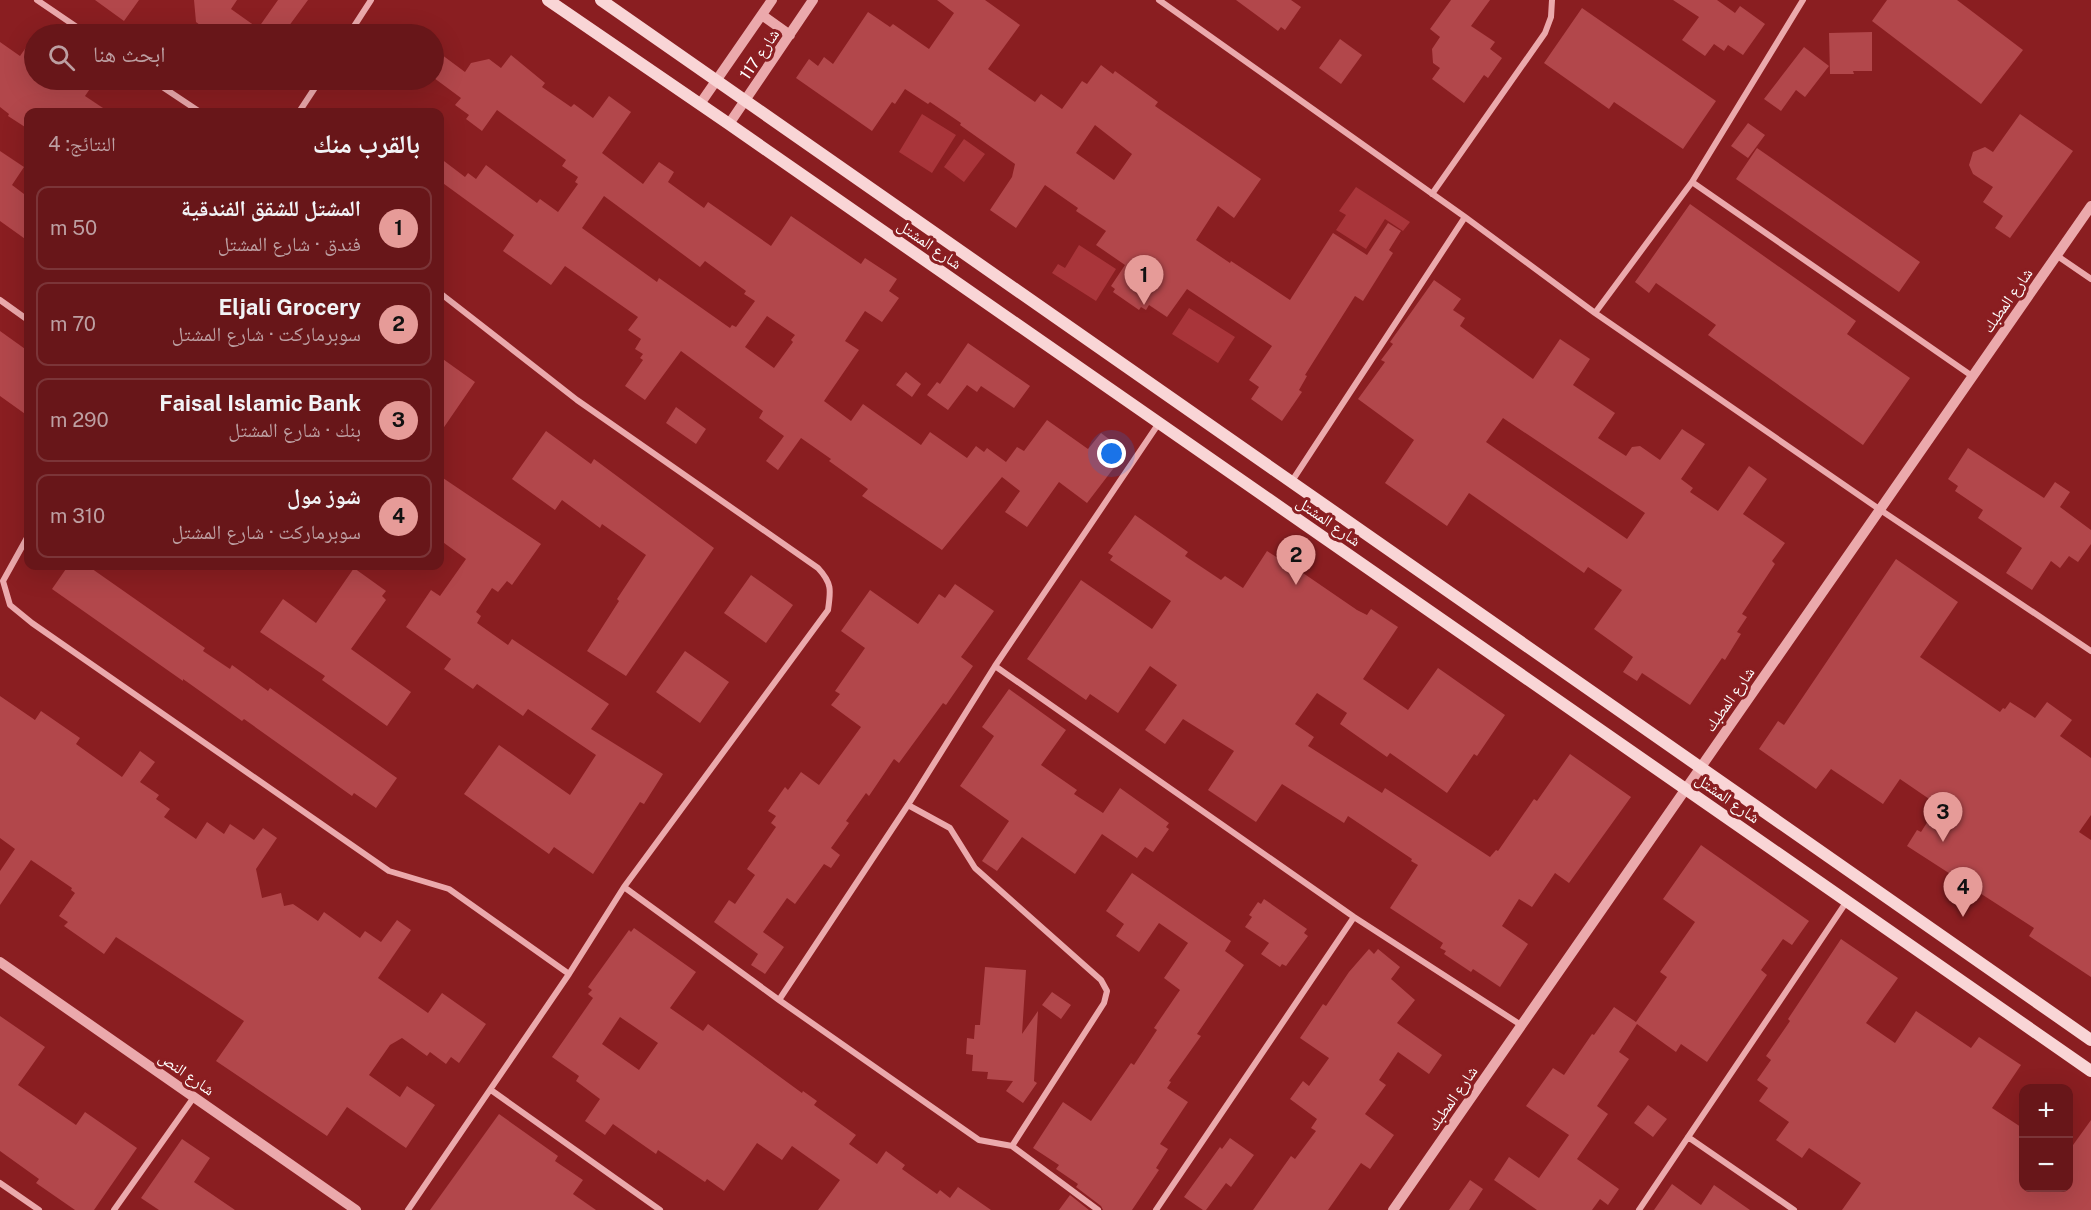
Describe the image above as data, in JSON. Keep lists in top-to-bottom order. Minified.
{"streets":{"main road":["شارع المشتل"],"street":["شارع 117","شارع المطبك","شارع النص"]},"crossings":[["شارع 117","شارع المشتل"],["شارع المشتل","شارع المطبك"]],"page":{"search":"ابحث هنا","heading":["بالقرب منك","النتائج: 4"],"list":[{"mark":"1","name":"المشتل للشقق الفندقية","note":"فندق · شارع المشتل","value":"50 m"},{"mark":"2","name":"Eljali Grocery","note":"سوبرماركت · شارع المشتل","value":"70 m"},{"mark":"3","name":"Faisal Islamic Bank","note":"بنك · شارع المشتل","value":"290 m"},{"mark":"4","name":"شوز مول","note":"سوبرماركت · شارع المشتل","value":"310 m"}],"pins":["1","2","3","4"],"map_buttons":["+","−"]}}
